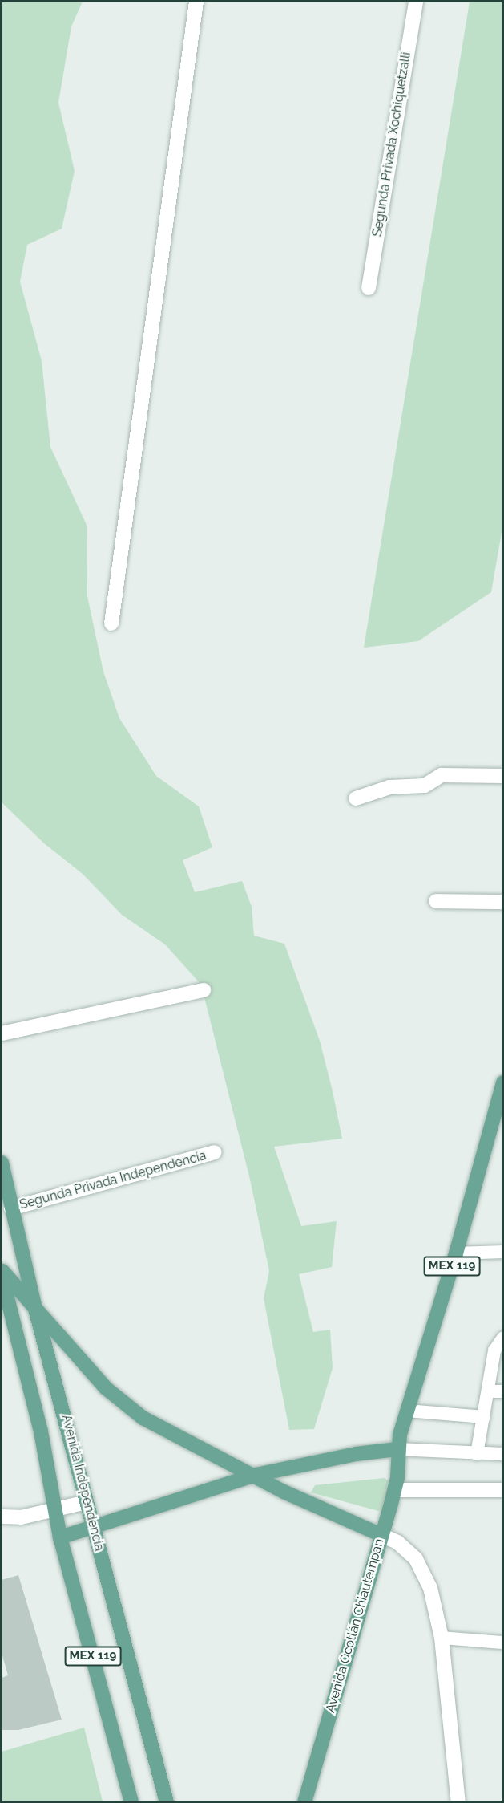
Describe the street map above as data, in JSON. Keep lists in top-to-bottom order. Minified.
{"streets":{"main road":["MEX 119","Avenida Independencia","Avenida Ocotlán Chiautempan"],"street":["Segunda Privada Xochiquetzalli","Segunda Privada Independencia"]},"crossings":[["Segunda Privada Independencia","Avenida Independencia"]]}
